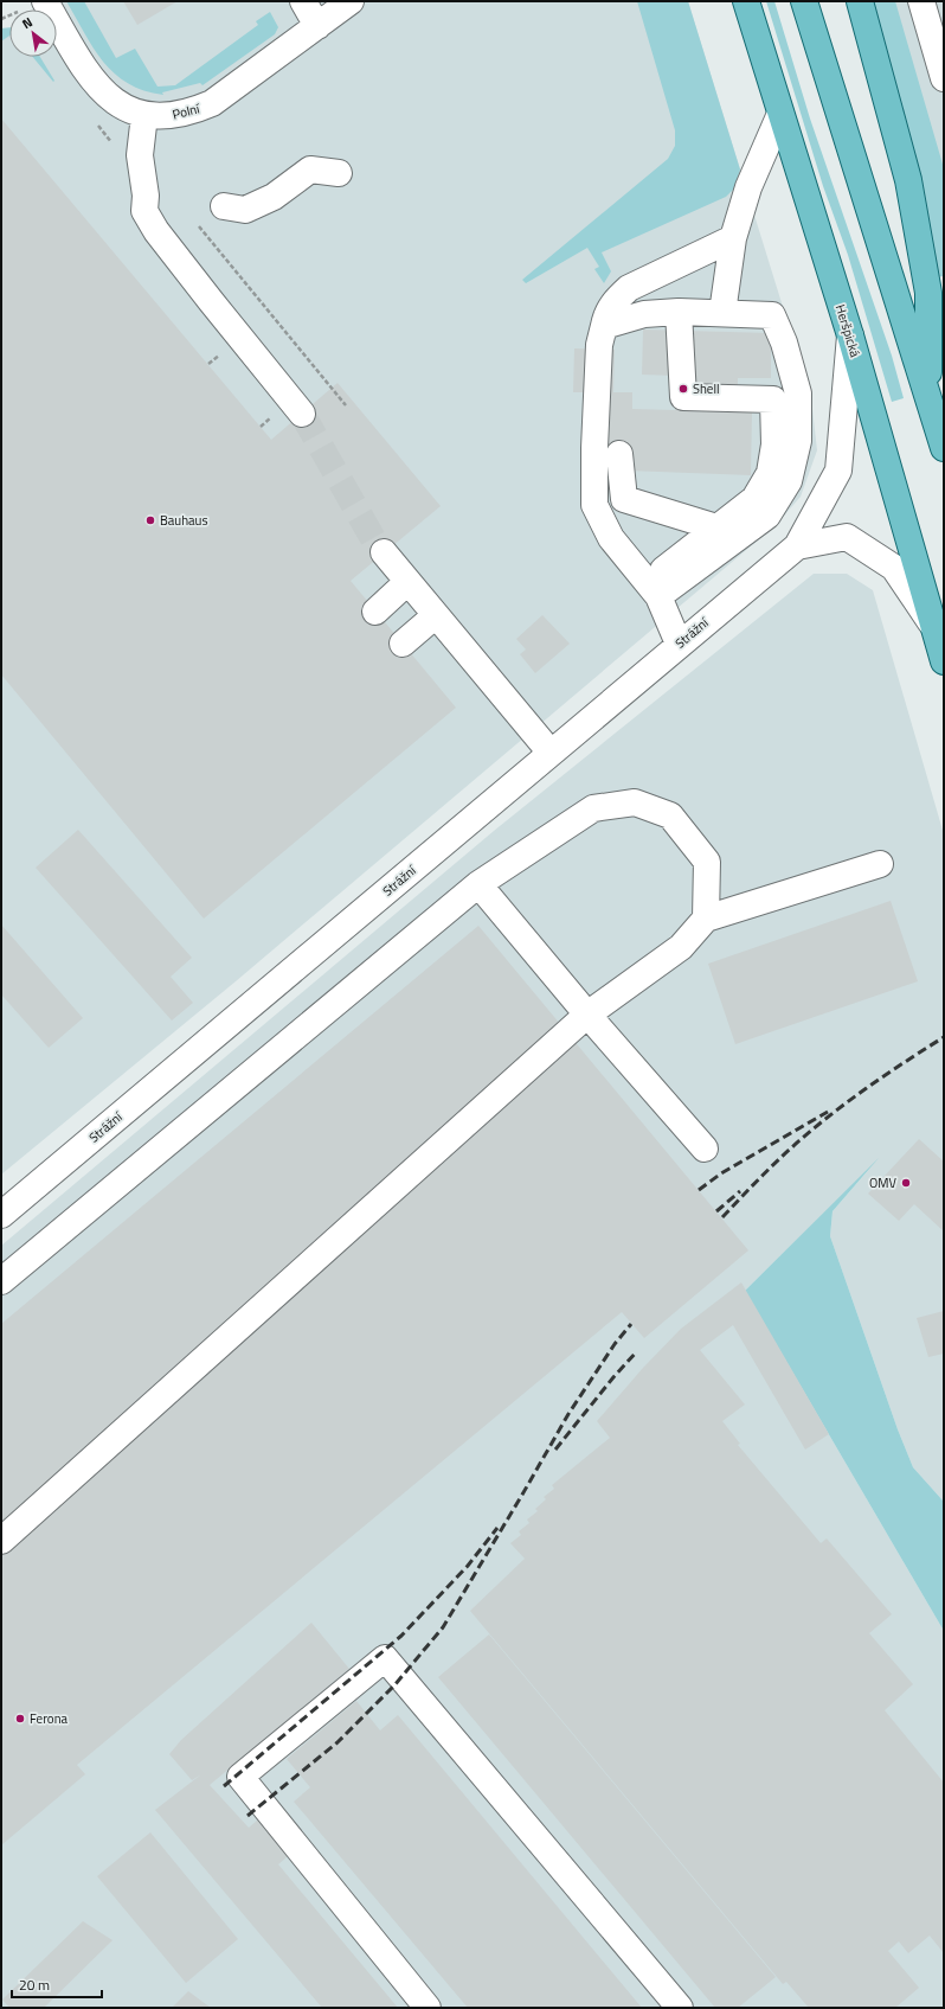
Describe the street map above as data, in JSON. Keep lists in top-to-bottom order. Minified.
{"streets":{"main road":["Heršpická"],"street":["Polní","Strážní"]},"crossings":[["Heršpická","Strážní"]],"places":["Shell","Bauhaus","OMV","Ferona"],"scale_bar":"20 m","north":"top left"}
